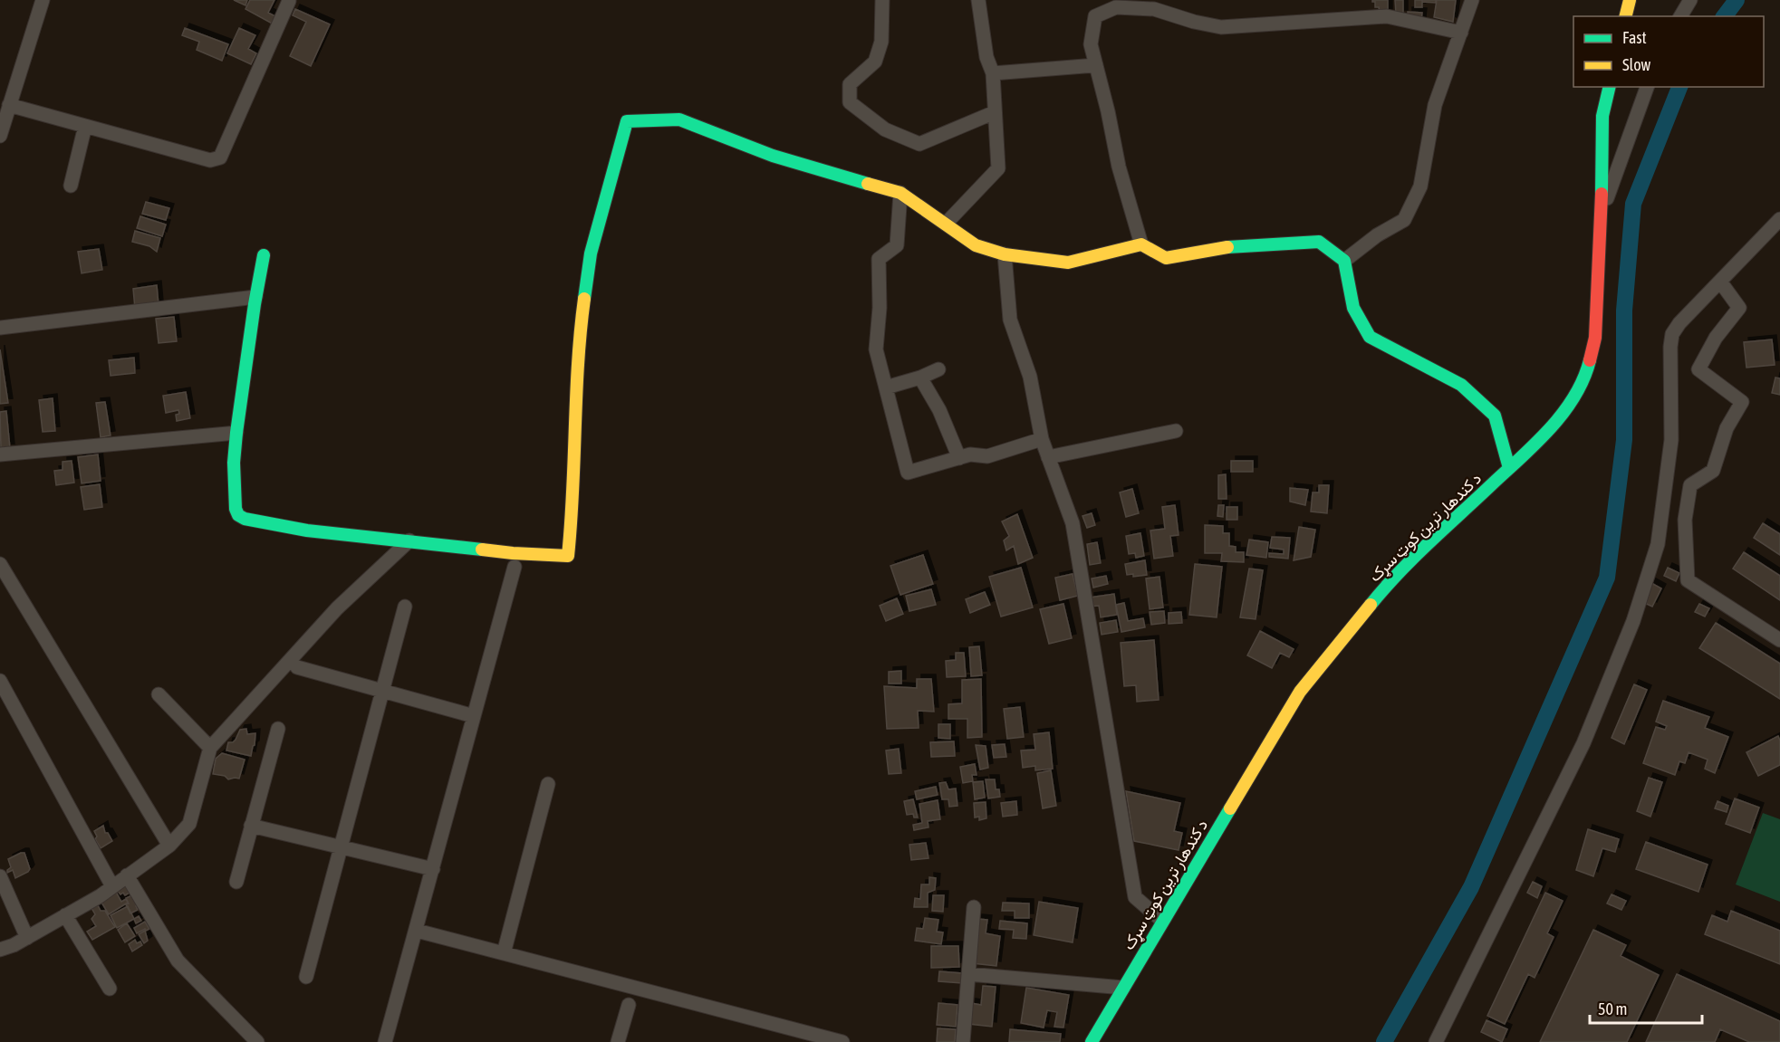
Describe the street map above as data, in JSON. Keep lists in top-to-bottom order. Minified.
{"streets":{"street":["د کندهار ترين کوټ سړک"]},"legend":["Fast","Slow"],"scale_bar":"50 m"}
